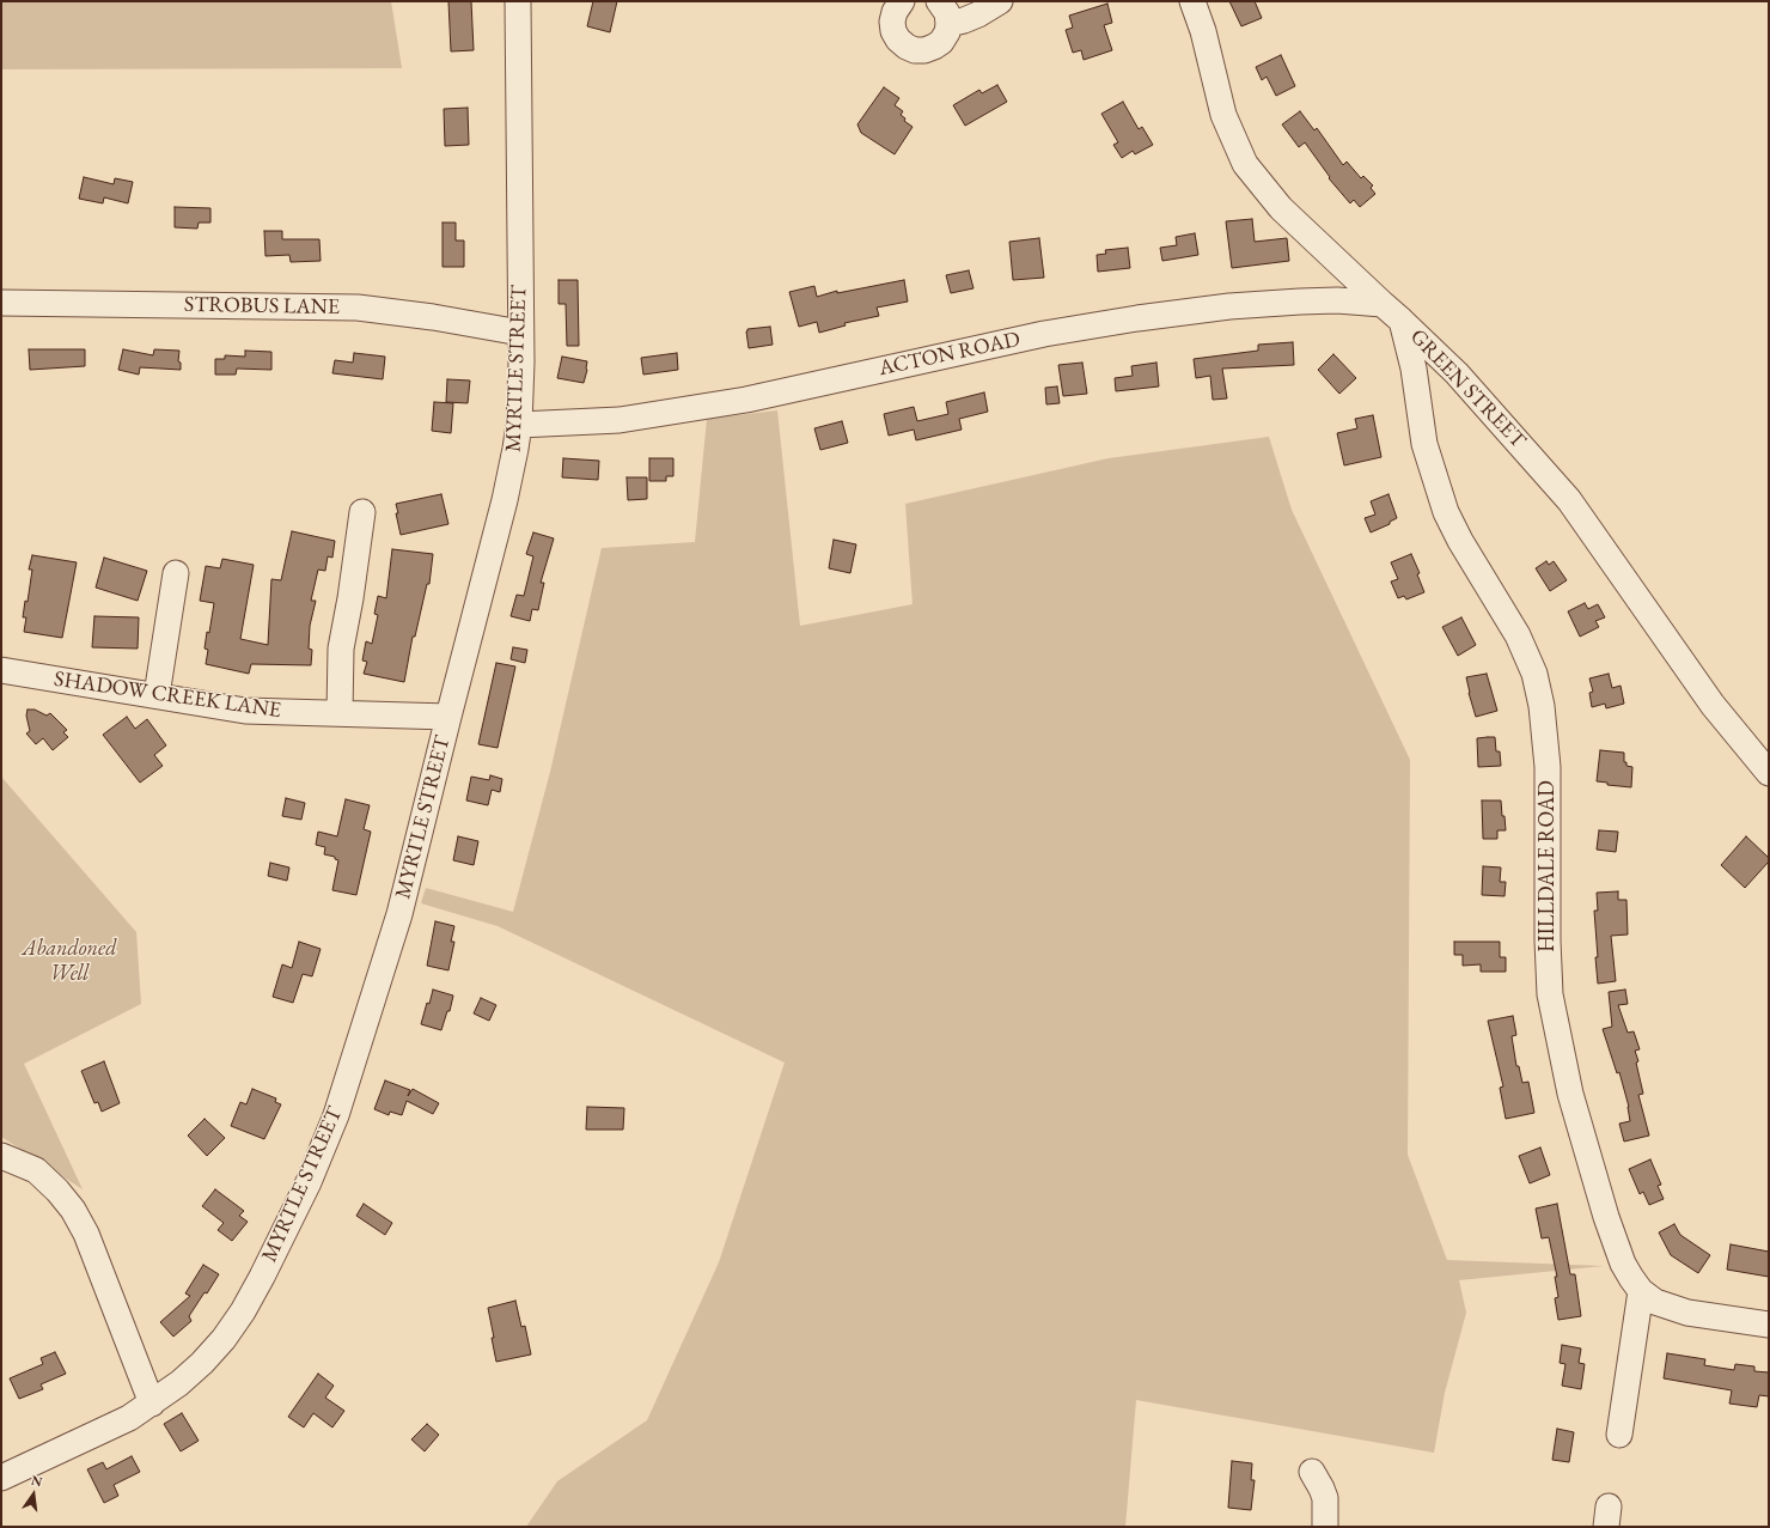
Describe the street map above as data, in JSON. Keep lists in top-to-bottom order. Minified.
{"streets":{"street":["STROBUS LANE","ACTON ROAD","MYRTLE STREET","GREEN STREET","SHADOW CREEK LANE","HILLDALE ROAD"]},"crossings":[["STROBUS LANE","MYRTLE STREET"],["ACTON ROAD","MYRTLE STREET"],["ACTON ROAD","GREEN STREET"],["MYRTLE STREET","SHADOW CREEK LANE"],["GREEN STREET","HILLDALE ROAD"]],"parks":["Abandoned Well"],"north":"top"}
